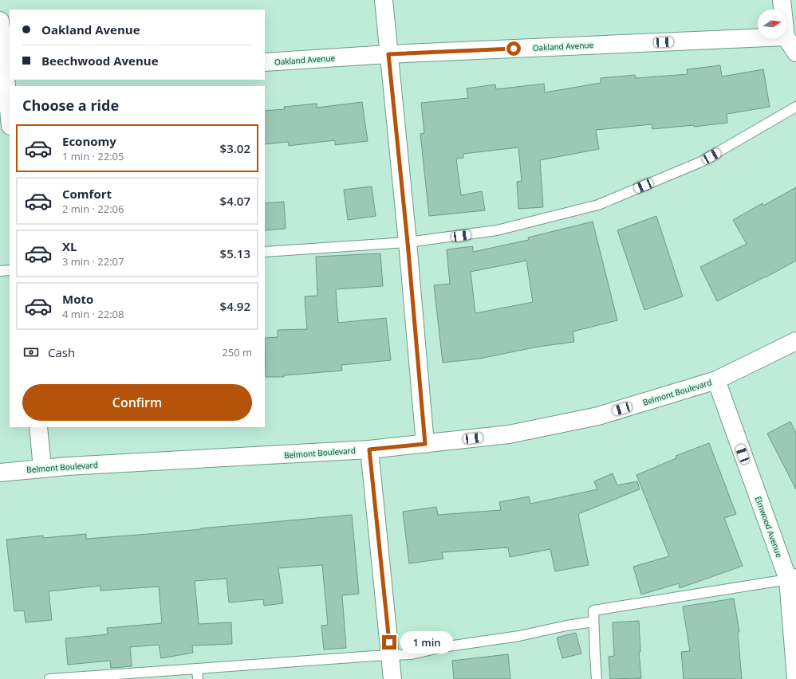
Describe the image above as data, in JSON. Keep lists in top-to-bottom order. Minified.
{"streets":{"street":["Oakland Avenue","Belmont Boulevard","Elmwood Avenue"]},"crossings":[["Belmont Boulevard","Elmwood Avenue"]],"north":"right","page":{"banner":["Oakland Avenue","Beechwood Avenue"],"heading":"Choose a ride","list":[{"name":"Economy","note":"1 min · 22:05","value":"$3.02"},{"name":"Comfort","note":"2 min · 22:06","value":"$4.07"},{"name":"XL","note":"3 min · 22:07","value":"$5.13"},{"name":"Moto","note":"4 min · 22:08","value":"$4.92"}],"pay":["Cash","250 m"],"buttons":"Confirm","bubble":"1 min"}}
